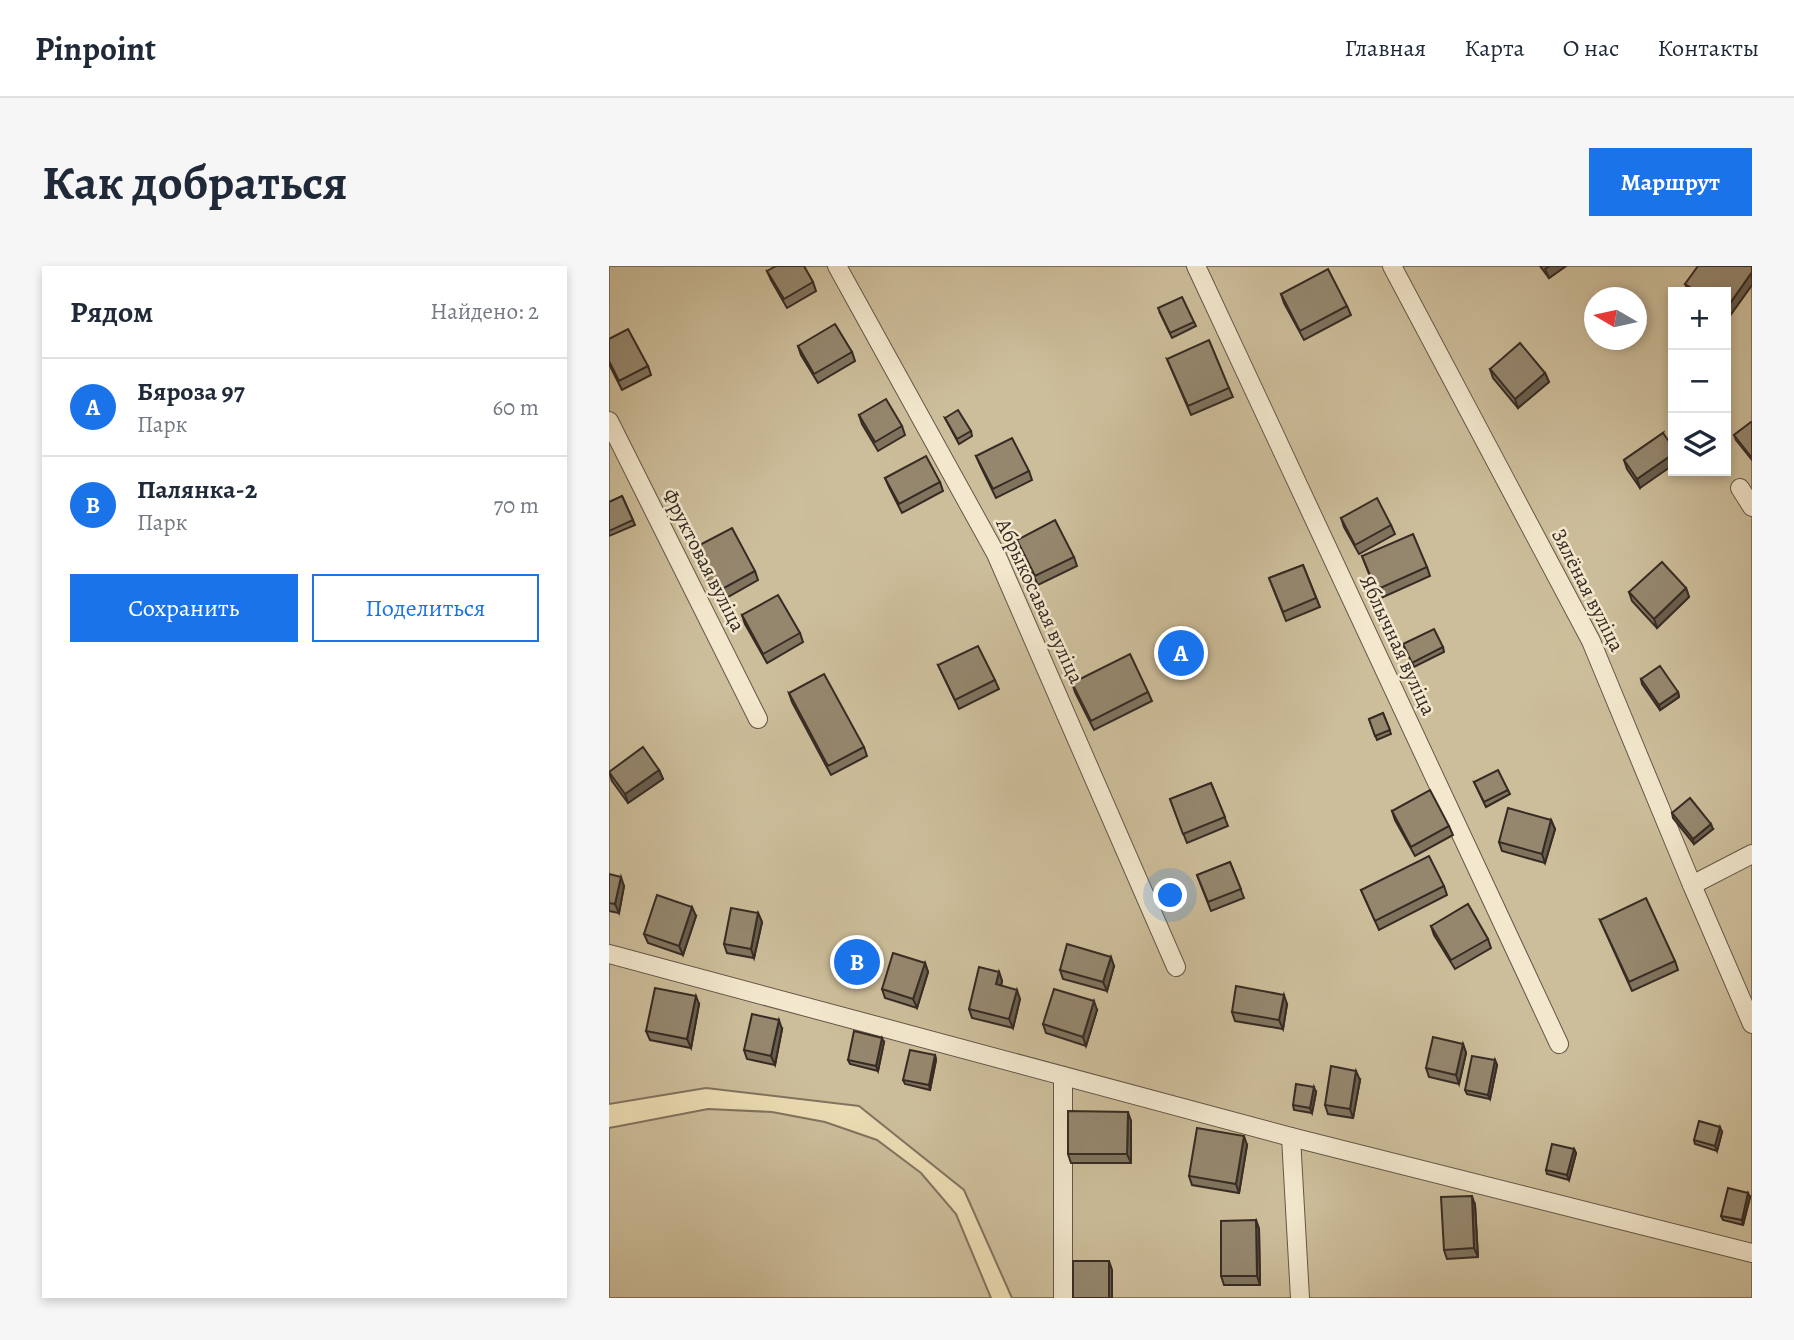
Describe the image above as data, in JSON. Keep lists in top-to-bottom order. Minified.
{"streets":{"lane":["Фруктовая вуліца","Зялёная вуліца","Абрыкосавая вуліца","Яблычная вуліца"]},"north":"left","page":{"header":"Pinpoint","nav":["Главная","Карта","О нас","Контакты"],"buttons":["Маршрут",["Сохранить","Поделиться"]],"title":"Как добраться","heading":["Рядом","Найдено: 2"],"map_buttons":["+","−"],"list":[{"mark":"A","name":"Бяроза 97","note":"Парк","value":"60 m"},{"mark":"B","name":"Палянка-2","note":"Парк","value":"70 m"}],"pins":["A","B"]}}
